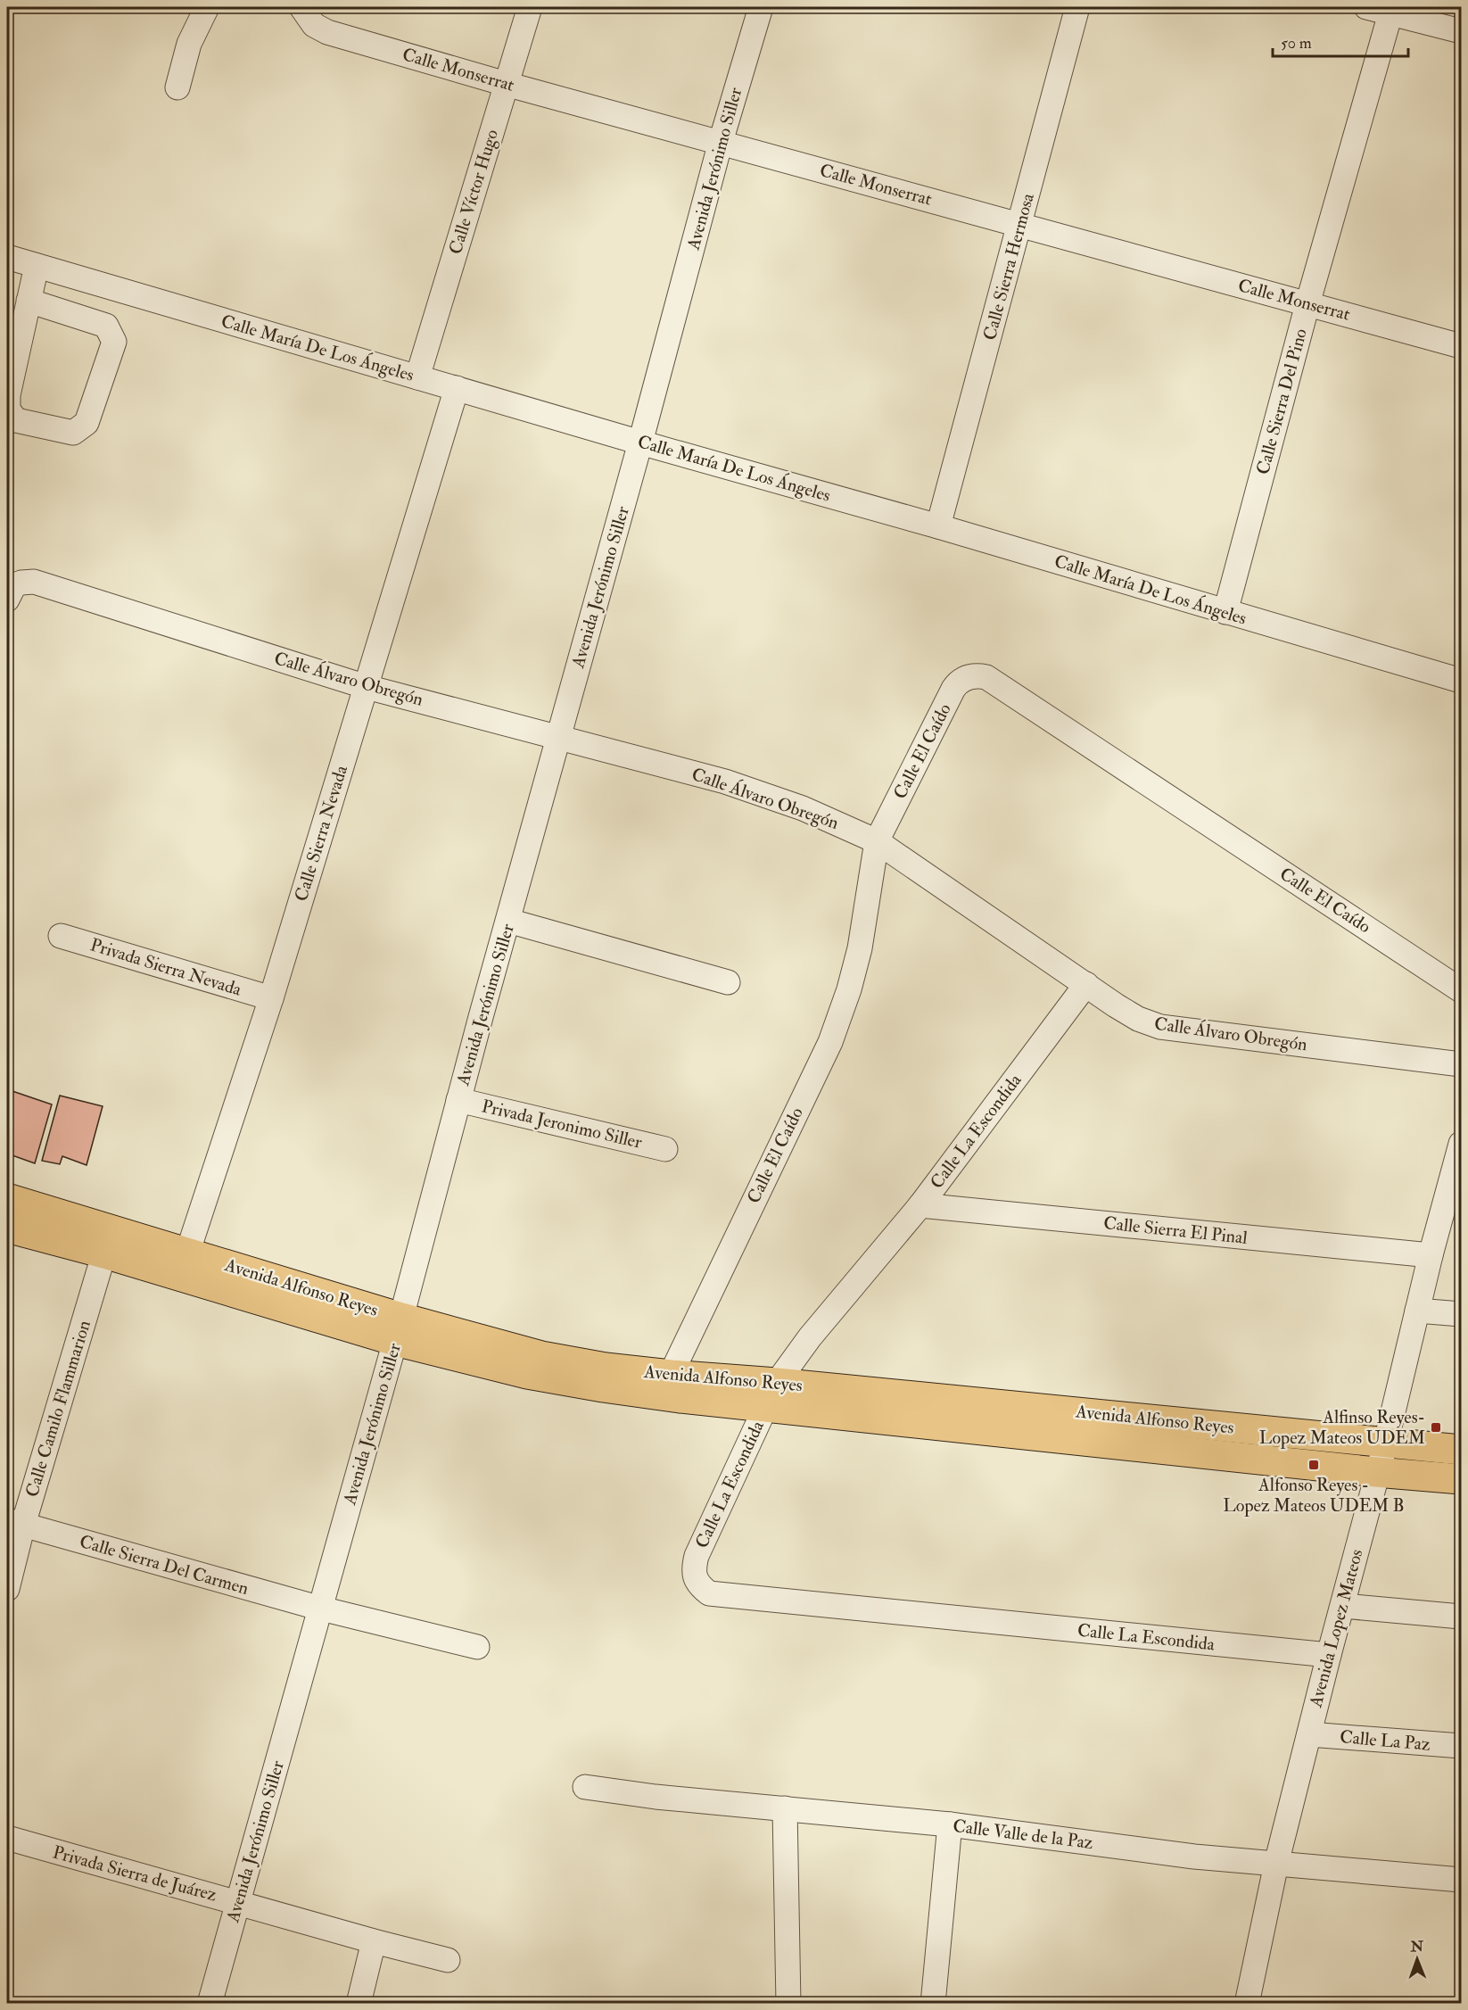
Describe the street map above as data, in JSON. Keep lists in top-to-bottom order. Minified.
{"streets":{"main road":["Avenida Alfonso Reyes"],"street":["Calle Monserrat","Avenida Jerónimo Siller","Calle Víctor Hugo","Calle Sierra Hermosa","Calle María De Los Ángeles","Calle Sierra Del Pino","Calle Álvaro Obregón","Calle El Caído","Calle Sierra Nevada","Privada Sierra Nevada","Privada Jeronimo Siller","Calle La Escondida","Calle Sierra El Pinal","Calle Camilo Flammarion","Calle Sierra Del Carmen","Avenida Lopez Mateos","Calle La Paz","Calle Valle de la Paz","Privada Sierra de Juárez"]},"crossings":[["Calle Monserrat","Avenida Jerónimo Siller"],["Calle Monserrat","Calle Víctor Hugo"],["Calle Monserrat","Calle Sierra Hermosa"],["Calle Monserrat","Calle Sierra Del Pino"],["Avenida Jerónimo Siller","Calle María De Los Ángeles"],["Avenida Jerónimo Siller","Calle Álvaro Obregón"],["Avenida Jerónimo Siller","Privada Jeronimo Siller"],["Avenida Jerónimo Siller","Avenida Alfonso Reyes"],["Avenida Jerónimo Siller","Calle Sierra Del Carmen"],["Avenida Jerónimo Siller","Privada Sierra de Juárez"],["Calle Víctor Hugo","Calle María De Los Ángeles"],["Calle Sierra Hermosa","Calle María De Los Ángeles"],["Calle María De Los Ángeles","Calle Sierra Del Pino"],["Calle María De Los Ángeles","Calle Sierra Nevada"],["Calle Álvaro Obregón","Calle El Caído"],["Calle Álvaro Obregón","Calle Sierra Nevada"],["Calle Álvaro Obregón","Calle La Escondida"],["Calle El Caído","Avenida Alfonso Reyes"],["Calle Sierra Nevada","Privada Sierra Nevada"],["Calle Sierra Nevada","Avenida Alfonso Reyes"],["Calle La Escondida","Calle Sierra El Pinal"],["Calle La Escondida","Avenida Alfonso Reyes"],["Calle La Escondida","Avenida Lopez Mateos"],["Calle Sierra El Pinal","Avenida Lopez Mateos"],["Avenida Alfonso Reyes","Calle Camilo Flammarion"],["Avenida Alfonso Reyes","Avenida Lopez Mateos"],["Calle Camilo Flammarion","Calle Sierra Del Carmen"],["Avenida Lopez Mateos","Calle La Paz"],["Avenida Lopez Mateos","Calle Valle de la Paz"]],"places":{"transit":["Alfinso Reyes- Lopez Mateos UDEM","Alfonso Reyes - Lopez Mateos UDEM B"]},"scale_bar":"50 m","north":"top"}
